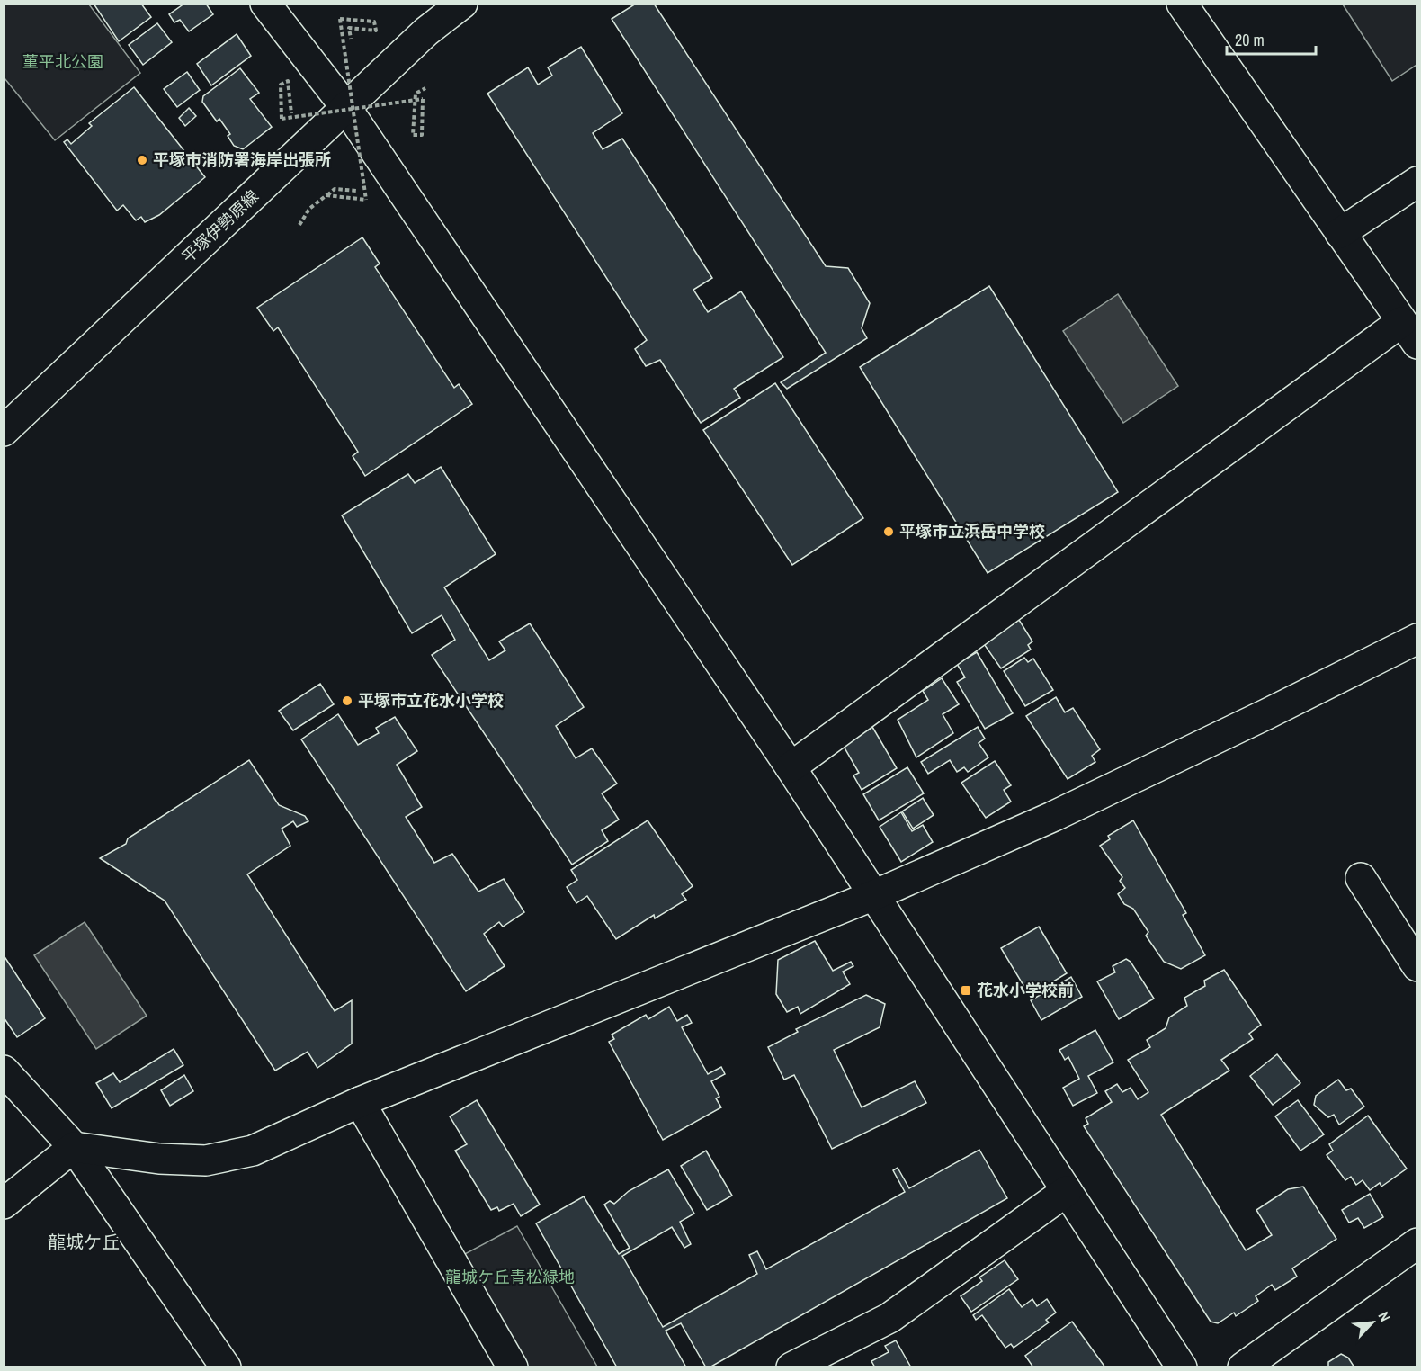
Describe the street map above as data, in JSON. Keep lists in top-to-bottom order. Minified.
{"streets":{"street":["平塚伊勢原線"]},"districts":["龍城ケ丘"],"parks":["菫平北公園","龍城ケ丘青松緑地"],"places":{"other":["平塚市消防署海岸出張所","平塚市立浜岳中学校","平塚市立花水小学校"],"transit":["花水小学校前"]},"scale_bar":"20 m","north":"top right"}
